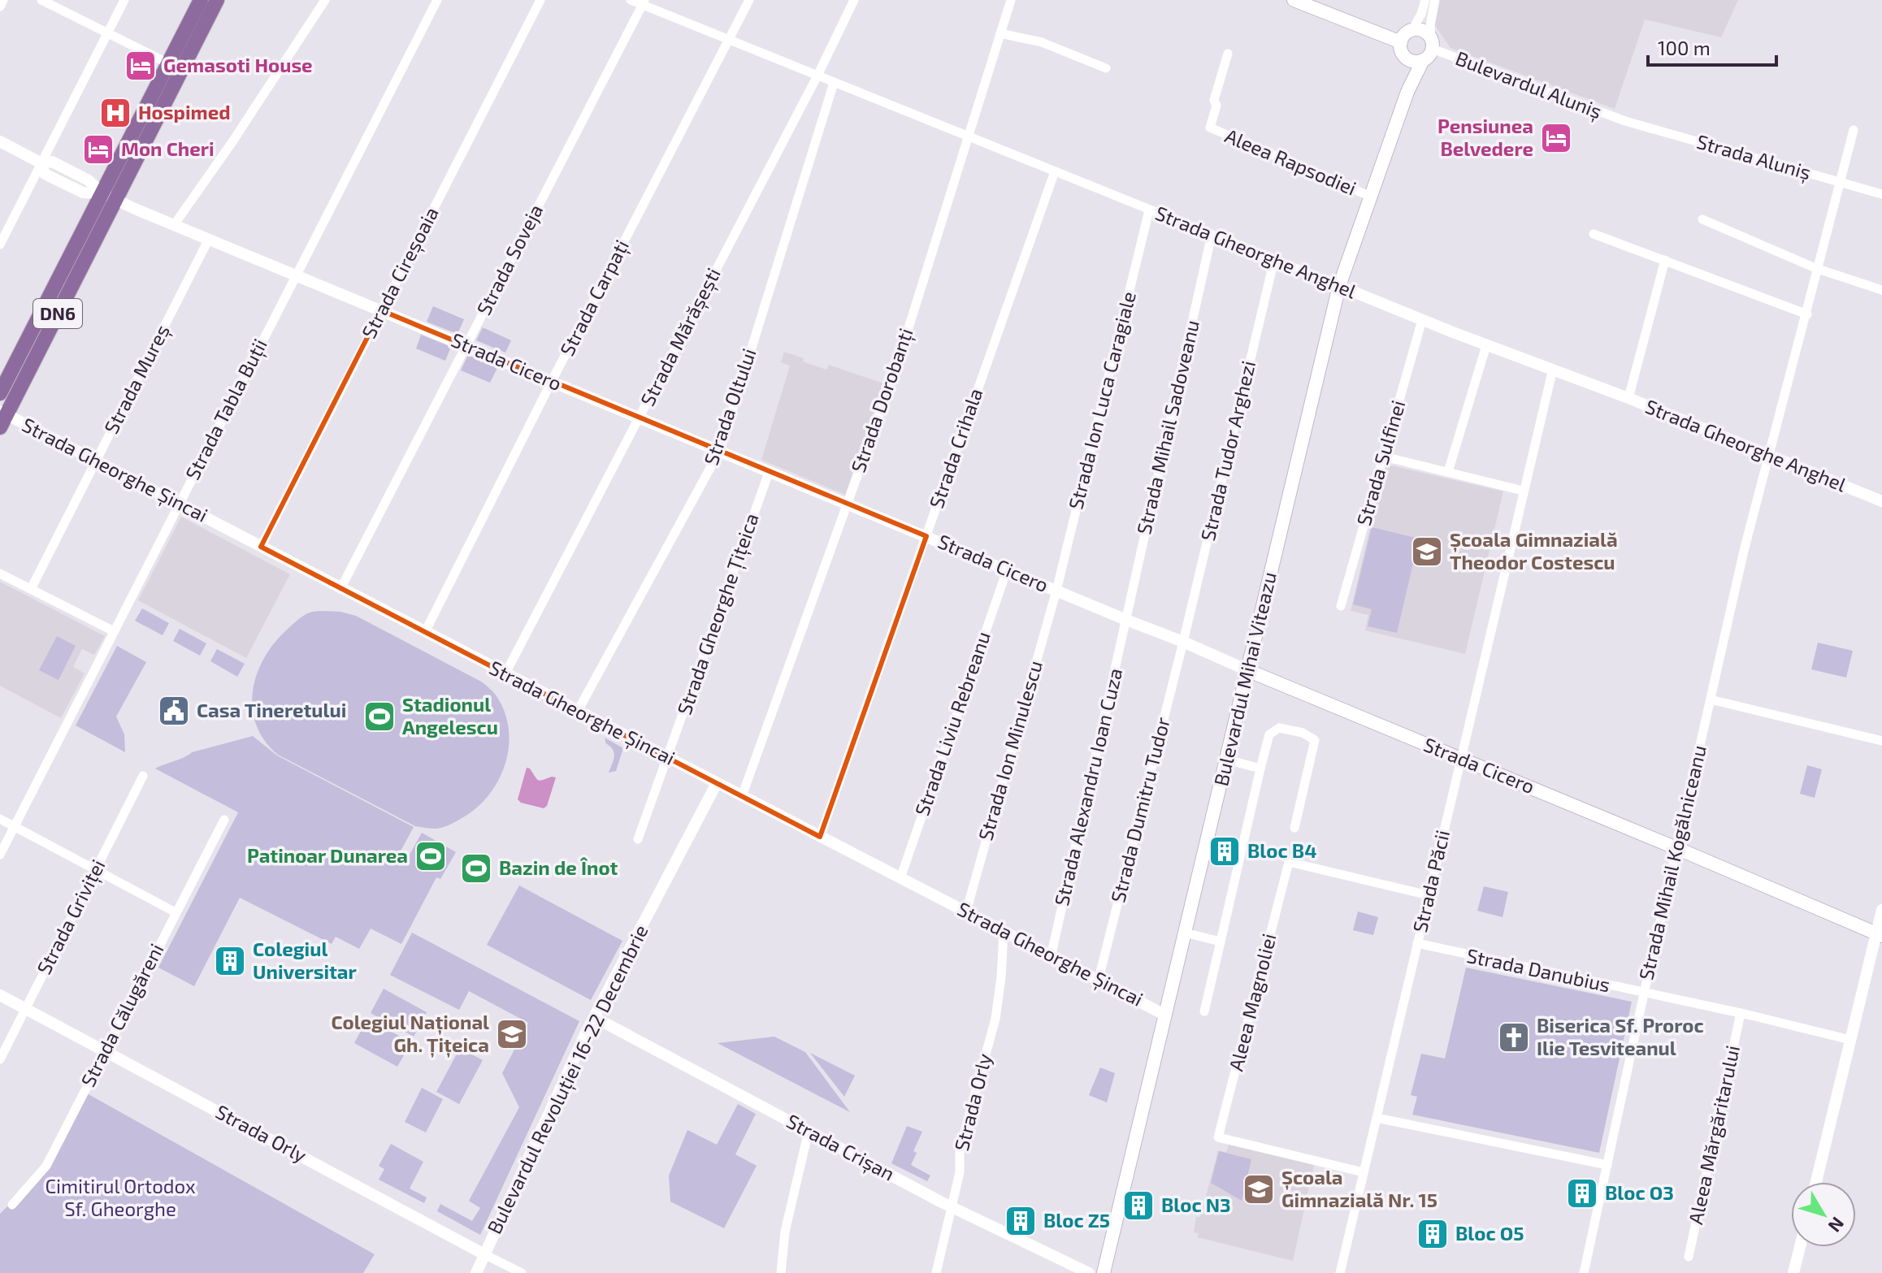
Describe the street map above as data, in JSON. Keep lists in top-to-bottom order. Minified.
{"streets":{"main road":["DN6","Strada Cicero","Bulevardul Mihai Viteazu"],"street":["Bulevardul Aluniș","Strada Aluniș","Aleea Rapsodiei","Strada Gheorghe Anghel","Strada Soveja","Strada Cireșoaia","Strada Carpați","Strada Mărășești","Strada Mureș","Strada Dorobanți","Strada Ion Luca Caragiale","Strada Oltului","Strada Tabla Buții","Strada Mihail Sadoveanu","Strada Crihala","Strada Tudor Arghezi","Strada Sulfinei","Strada Gheorghe Șincai","Strada Gheorghe Țițeica","Strada Liviu Rebreanu","Strada Ion Minulescu","Strada Alexandru Ioan Cuza","Strada Dumitru Tudor","Strada Mihail Kogălniceanu","Strada Păcii","Strada Griviței","Strada Danubius","Aleea Magnoliei","Strada Călugăreni","Bulevardul Revoluției 16-22 Decembrie","Strada Orly","Aleea Mărgăritarului","Strada Crișan"]},"crossings":[["Bulevardul Aluniș","Strada Aluniș"],["Bulevardul Aluniș","Bulevardul Mihai Viteazu"],["Strada Aluniș","Strada Mihail Kogălniceanu"],["Aleea Rapsodiei","Bulevardul Mihai Viteazu"],["Strada Gheorghe Anghel","Strada Soveja"],["Strada Gheorghe Anghel","Strada Carpați"],["Strada Gheorghe Anghel","Strada Mărășești"],["Strada Gheorghe Anghel","Strada Dorobanți"],["Strada Gheorghe Anghel","Strada Ion Luca Caragiale"],["Strada Gheorghe Anghel","Strada Oltului"],["Strada Gheorghe Anghel","Strada Mihail Sadoveanu"],["Strada Gheorghe Anghel","Strada Crihala"],["Strada Gheorghe Anghel","Strada Tudor Arghezi"],["Strada Gheorghe Anghel","Strada Sulfinei"],["Strada Gheorghe Anghel","Bulevardul Mihai Viteazu"],["Strada Gheorghe Anghel","Strada Mihail Kogălniceanu"],["Strada Gheorghe Anghel","Strada Păcii"],["Strada Soveja","Strada Cicero"],["Strada Soveja","Strada Gheorghe Șincai"],["Strada Cireșoaia","Strada Cicero"],["Strada Cireșoaia","Strada Gheorghe Șincai"],["Strada Carpați","Strada Cicero"],["Strada Carpați","Strada Gheorghe Șincai"],["DN6","Strada Cicero"],["DN6","Strada Gheorghe Șincai"],["Strada Mărășești","Strada Cicero"],["Strada Mărășești","Strada Gheorghe Șincai"],["Strada Cicero","Strada Mureș"],["Strada Cicero","Strada Dorobanți"],["Strada Cicero","Strada Ion Luca Caragiale"],["Strada Cicero","Strada Oltului"],["Strada Cicero","Strada Tabla Buții"],["Strada Cicero","Strada Mihail Sadoveanu"],["Strada Cicero","Strada Crihala"],["Strada Cicero","Strada Tudor Arghezi"],["Strada Cicero","Strada Gheorghe Țițeica"],["Strada Cicero","Bulevardul Mihai Viteazu"],["Strada Cicero","Strada Liviu Rebreanu"],["Strada Cicero","Strada Ion Minulescu"],["Strada Cicero","Strada Alexandru Ioan Cuza"],["Strada Cicero","Strada Dumitru Tudor"],["Strada Cicero","Strada Mihail Kogălniceanu"],["Strada Cicero","Strada Păcii"],["Strada Mureș","Strada Gheorghe Șincai"],["Strada Dorobanți","Strada Gheorghe Șincai"],["Strada Ion Luca Caragiale","Strada Ion Minulescu"],["Strada Oltului","Strada Gheorghe Șincai"],["Strada Tabla Buții","Strada Gheorghe Șincai"],["Strada Mihail Sadoveanu","Strada Alexandru Ioan Cuza"],["Strada Crihala","Strada Gheorghe Șincai"],["Strada Tudor Arghezi","Strada Dumitru Tudor"],["Strada Gheorghe Șincai","Strada Gheorghe Țițeica"],["Strada Gheorghe Șincai","Bulevardul Mihai Viteazu"],["Strada Gheorghe Șincai","Strada Liviu Rebreanu"],["Strada Gheorghe Șincai","Strada Ion Minulescu"],["Strada Gheorghe Șincai","Strada Alexandru Ioan Cuza"],["Strada Gheorghe Șincai","Strada Dumitru Tudor"],["Strada Gheorghe Șincai","Bulevardul Revoluției 16-22 Decembrie"],["Strada Gheorghe Șincai","Strada Orly"],["Strada Mihail Kogălniceanu","Strada Danubius"],["Strada Păcii","Strada Danubius"],["Strada Păcii","Aleea Magnoliei"],["Strada Griviței","Strada Orly"],["Strada Danubius","Aleea Mărgăritarului"],["Strada Călugăreni","Strada Orly"],["Bulevardul Revoluției 16-22 Decembrie","Strada Orly"],["Bulevardul Revoluției 16-22 Decembrie","Strada Crișan"],["Strada Orly","Strada Crișan"]],"parks":["Cimitirul Ortodox Sf. Gheorghe"],"places":{"hotel":["Gemasoti House","Pensiunea Belvedere","Mon Cheri"],"hospital":["Hospimed"],"school or university":["Școala Gimnazială Theodor Costescu","Colegiul Național Gh. Țițeica","Școala Gimnazială Nr. 15"],"public building":["Casa Tineretului"],"sports":["Stadionul Angelescu","Patinoar Dunarea","Bazin de Înot"],"building":["Bloc B4","Colegiul Universitar","Bloc O3","Bloc N3","Bloc Z5","Bloc O5"],"church":["Biserica Sf. Proroc Ilie Tesviteanul"]},"scale_bar":"100 m","north":"bottom right"}
